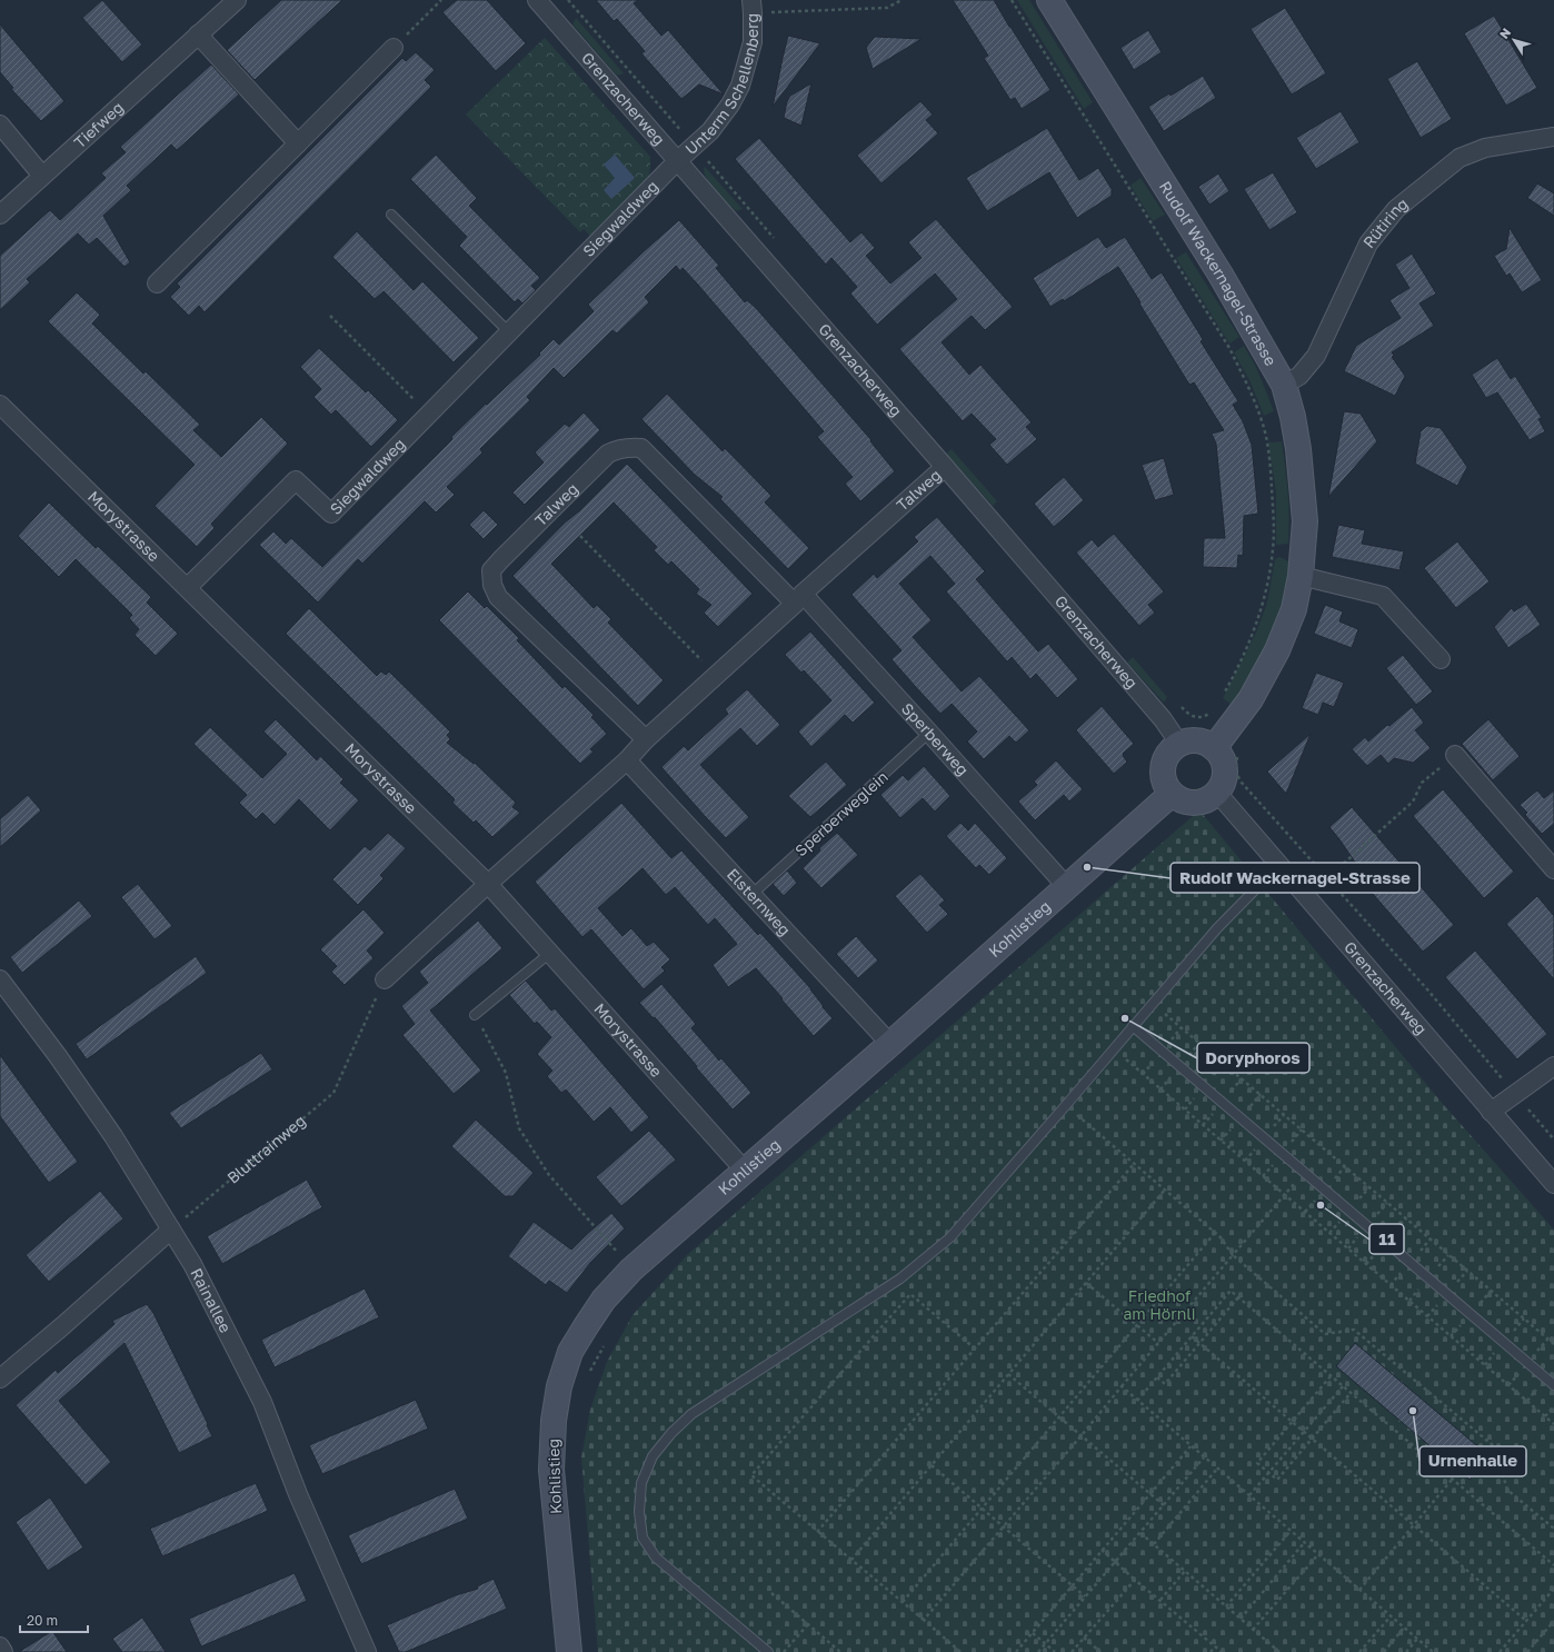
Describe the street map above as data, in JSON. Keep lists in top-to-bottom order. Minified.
{"streets":{"street":["Unterm Schellenberg","Grenzacherweg","Tiefweg","Siegwaldweg","Rütiring","Rudolf Wackernagel-Strasse","Talweg","Morystrasse","Sperberweg","Elsternweg","Kohlistieg","Rainallee"],"lane":["Sperberweglein"],"path":["Bluttrainweg"]},"crossings":[["Unterm Schellenberg","Grenzacherweg"],["Unterm Schellenberg","Siegwaldweg"],["Grenzacherweg","Siegwaldweg"],["Grenzacherweg","Rudolf Wackernagel-Strasse"],["Grenzacherweg","Talweg"],["Grenzacherweg","Kohlistieg"],["Siegwaldweg","Morystrasse"],["Rütiring","Rudolf Wackernagel-Strasse"],["Rudolf Wackernagel-Strasse","Kohlistieg"],["Talweg","Morystrasse"],["Talweg","Sperberweg"],["Talweg","Elsternweg"],["Morystrasse","Kohlistieg"],["Sperberweg","Sperberweglein"],["Sperberweg","Kohlistieg"],["Sperberweglein","Elsternweg"],["Elsternweg","Kohlistieg"],["Bluttrainweg","Rainallee"]],"parks":["Friedhof am Hörnli"],"places":["Rudolf Wackernagel-Strasse","Doryphoros","11","Urnenhalle"],"scale_bar":"20 m","north":"top left"}
